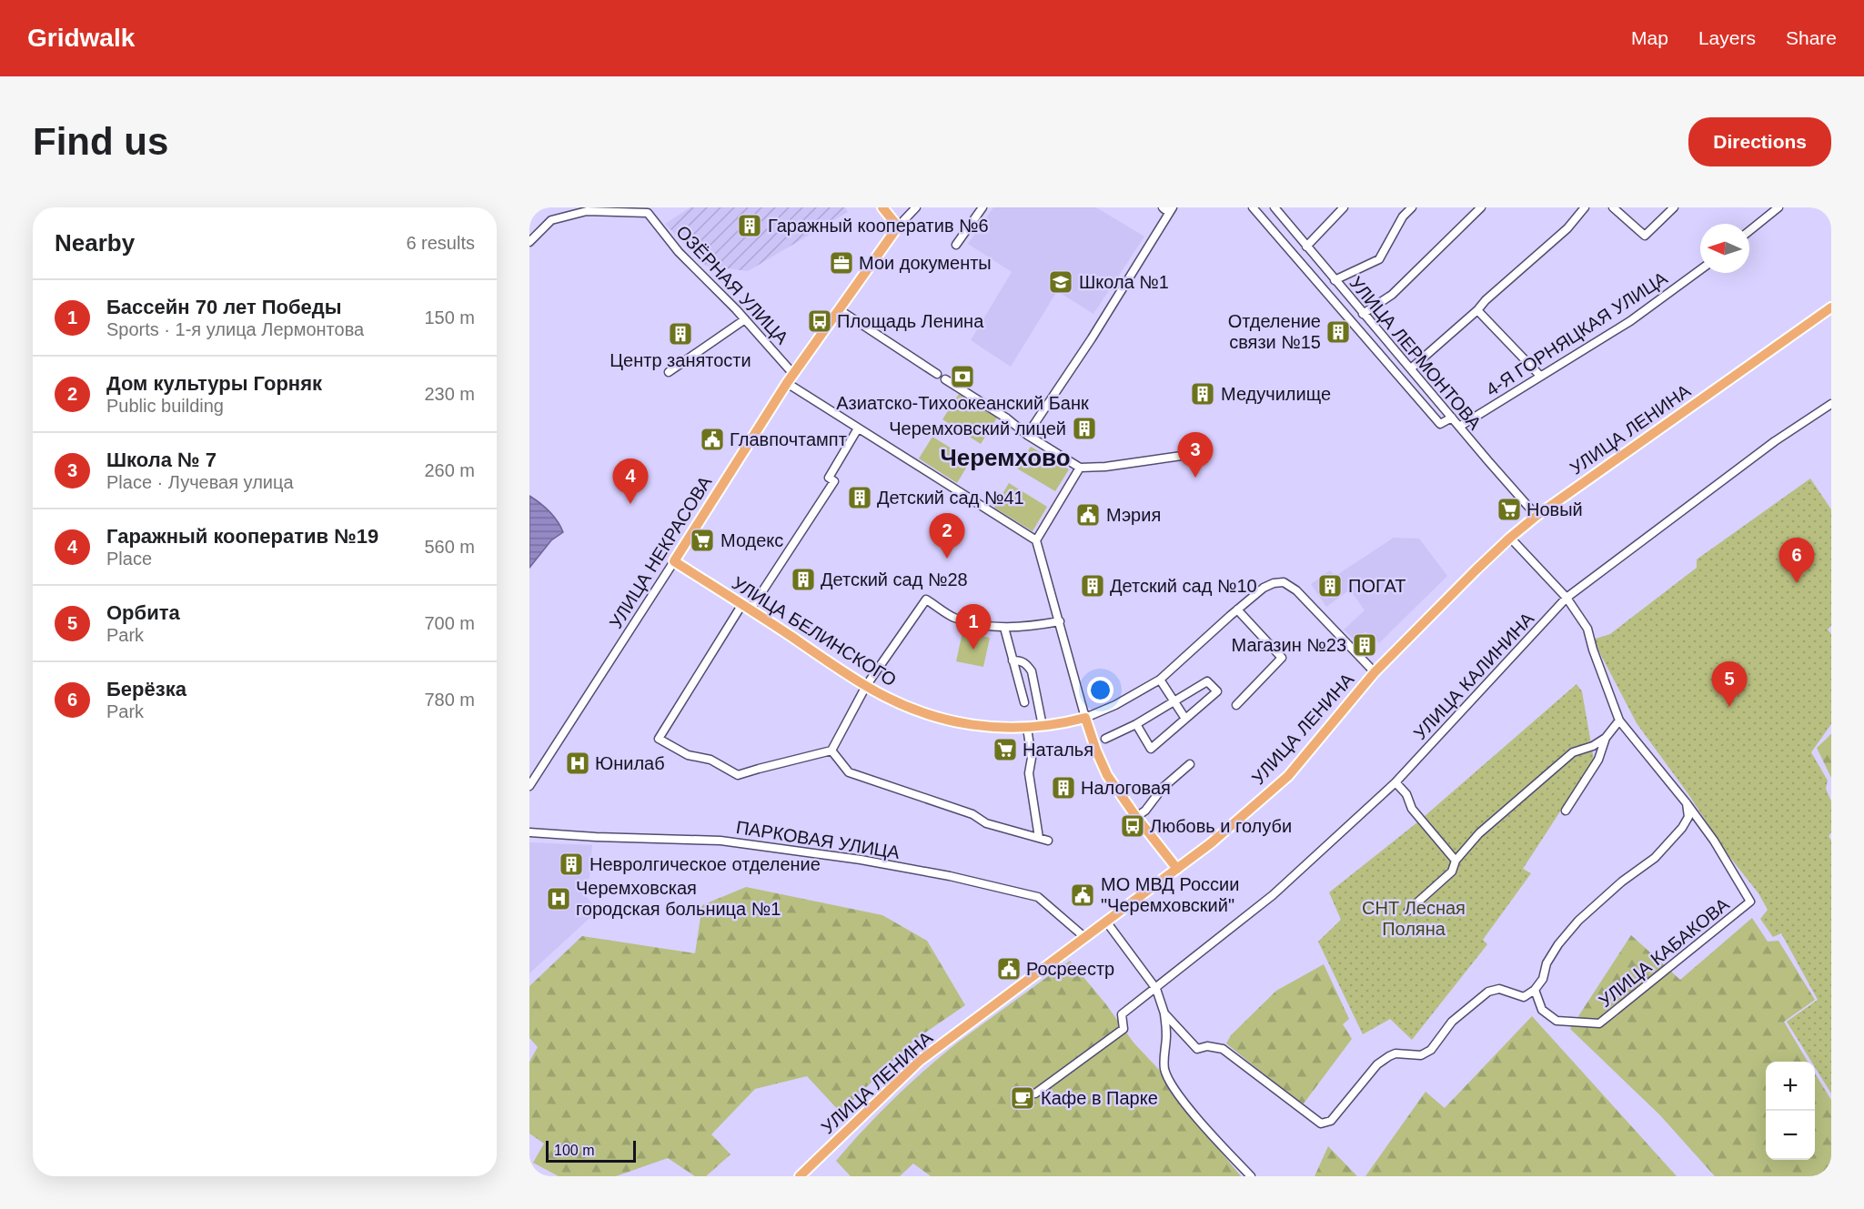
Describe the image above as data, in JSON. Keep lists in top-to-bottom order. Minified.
{"streets":{"main road":["УЛИЦА ЛЕНИНА","УЛИЦА НЕКРАСОВА","УЛИЦА БЕЛИНСКОГО"],"street":["ОЗЁРНАЯ УЛИЦА","4-Я ГОРНЯЦКАЯ УЛИЦА","УЛИЦА ЛЕРМОНТОВА","УЛИЦА КАЛИНИНА","ПАРКОВАЯ УЛИЦА","УЛИЦА КАБАКОВА"]},"crossings":[["ОЗЁРНАЯ УЛИЦА","УЛИЦА НЕКРАСОВА"],["4-Я ГОРНЯЦКАЯ УЛИЦА","УЛИЦА ЛЕРМОНТОВА"],["УЛИЦА ЛЕРМОНТОВА","УЛИЦА ЛЕНИНА"],["УЛИЦА ЛЕНИНА","УЛИЦА БЕЛИНСКОГО"],["УЛИЦА ЛЕНИНА","ПАРКОВАЯ УЛИЦА"],["УЛИЦА НЕКРАСОВА","УЛИЦА БЕЛИНСКОГО"]],"districts":["Черемхово"],"parks":["СНТ Лесная Поляна"],"places":{"building":["Гаражный кооператив №6","Отделение связи №15","Центр занятости","Медучилище","Черемховский лицей","Детский сад №41","Детский сад №28","Детский сад №10","ПОГАТ","Магазин №23","Налоговая","Невролгическое отделение"],"office":["Мои документы"],"school or university":["Школа №1"],"bus stop":["Площадь Ленина","Любовь и голуби"],"bank":["Азиатско-Тихоокеанский Банк"],"public building":["Главпочтампт","Мэрия","МО МВД России \"Черемховский\"","Росреестр"],"supermarket":["Новый","Модекс","Наталья"],"hospital":["Юнилаб","Черемховская городская больница №1"],"cafe":["Кафе в Парке"]},"scale_bar":"100 m","north":"left","page":{"header":"Gridwalk","nav":["Map","Layers","Share"],"buttons":"Directions","title":"Find us","heading":["Nearby","6 results"],"list":[{"mark":"1","name":"Бассейн 70 лет Победы","note":"Sports · 1-я улица Лермонтова","value":"150 m"},{"mark":"2","name":"Дом культуры Горняк","note":"Public building","value":"230 m"},{"mark":"3","name":"Школа № 7","note":"Place · Лучевая улица","value":"260 m"},{"mark":"4","name":"Гаражный кооператив №19","note":"Place","value":"560 m"},{"mark":"5","name":"Орбита","note":"Park","value":"700 m"},{"mark":"6","name":"Берёзка","note":"Park","value":"780 m"}],"pins":["3","4","2","6","1","5"],"map_buttons":["+","−"],"scale":"100 m"}}
